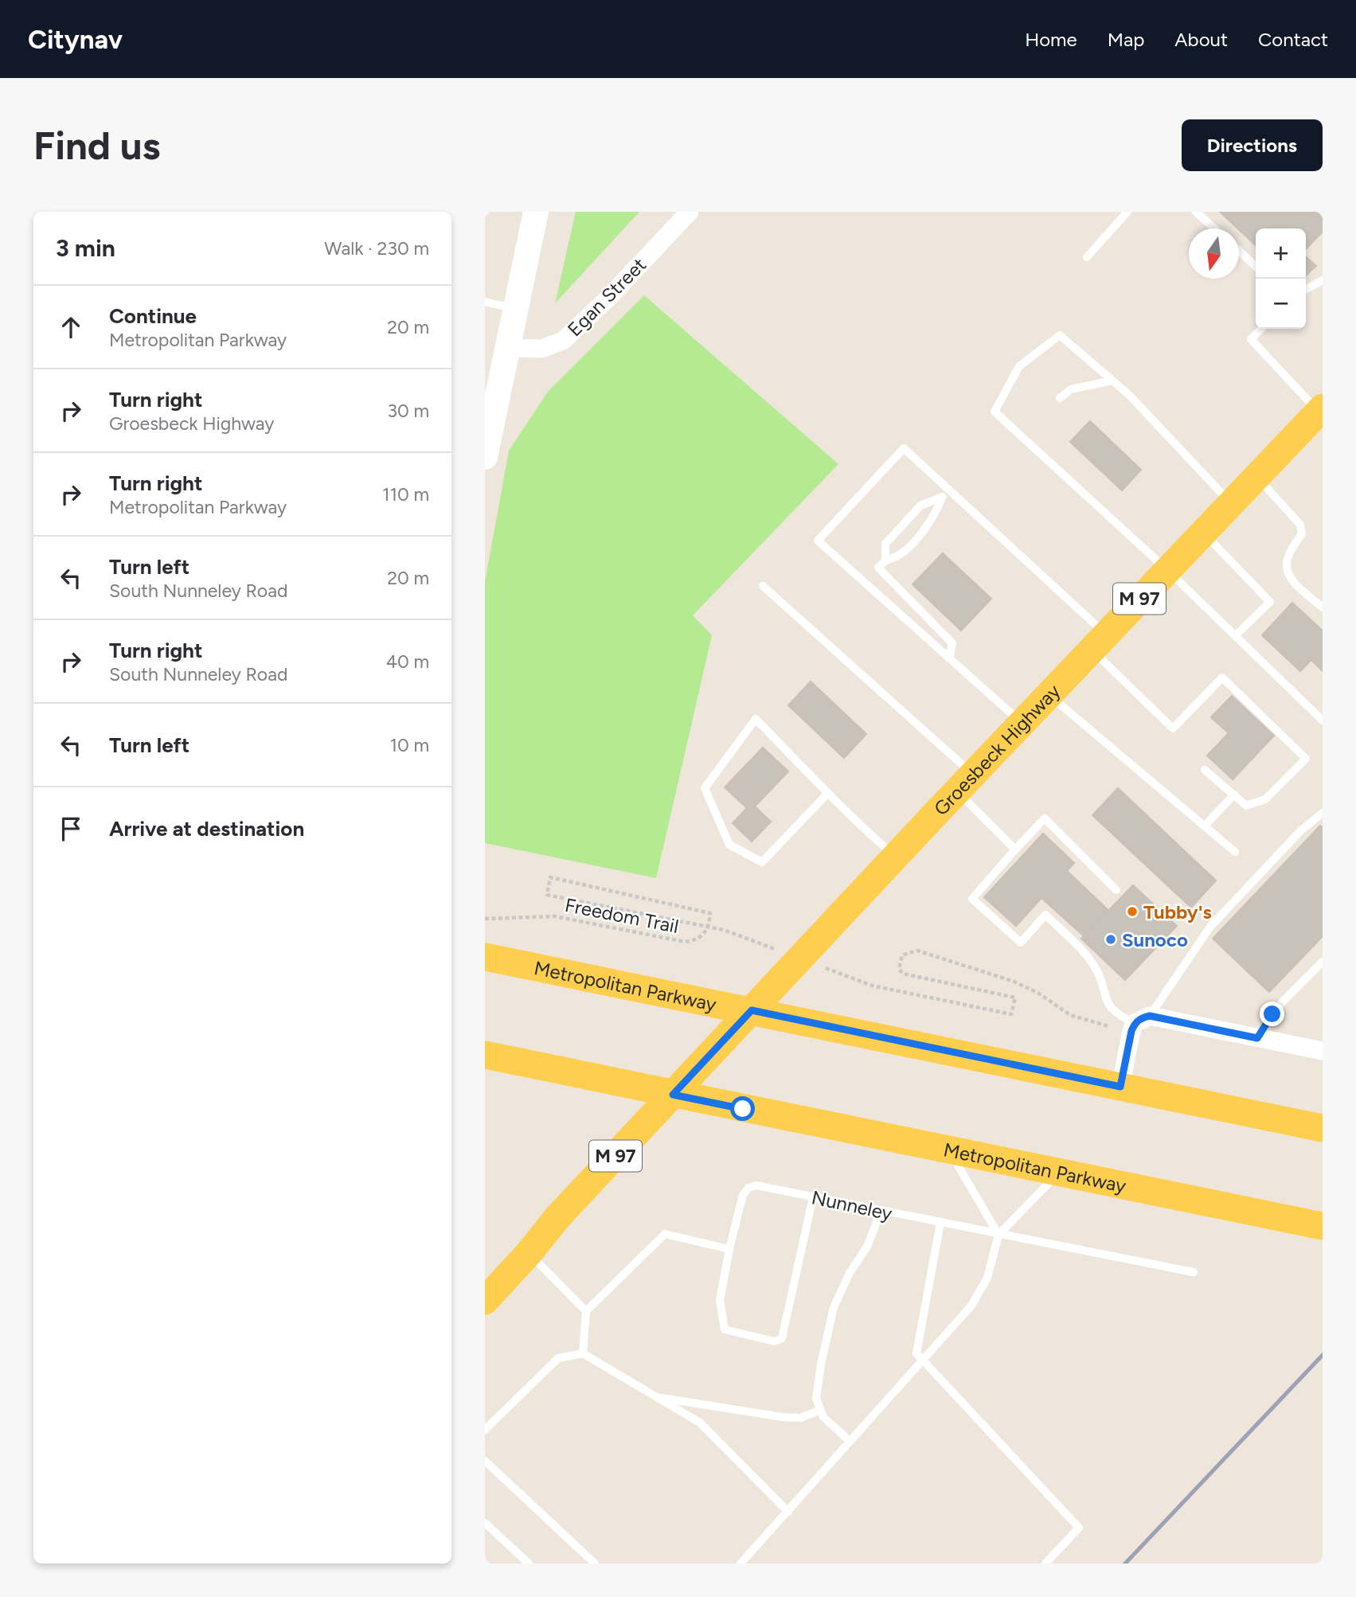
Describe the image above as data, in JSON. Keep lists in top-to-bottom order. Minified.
{"streets":{"main road":["M 97","Groesbeck Highway","Metropolitan Parkway"],"street":["Egan Street"],"lane":["Nunneley"],"path":["Freedom Trail"]},"crossings":[["M 97","Groesbeck Highway"],["M 97","Metropolitan Parkway"],["Groesbeck Highway","Metropolitan Parkway"]],"places":["Tubby's","Sunoco"],"north":"bottom","page":{"header":"Citynav","nav":["Home","Map","About","Contact"],"buttons":"Directions","title":"Find us","heading":["3 min","Walk · 230 m"],"map_buttons":["+","−"],"list":[["Continue","Metropolitan Parkway","20 m"],["Turn right","Groesbeck Highway","30 m"],["Turn right","Metropolitan Parkway","110 m"],["Turn left","South Nunneley Road","20 m"],["Turn right","South Nunneley Road","40 m"],["Turn left","10 m"],"Arrive at destination"]}}
